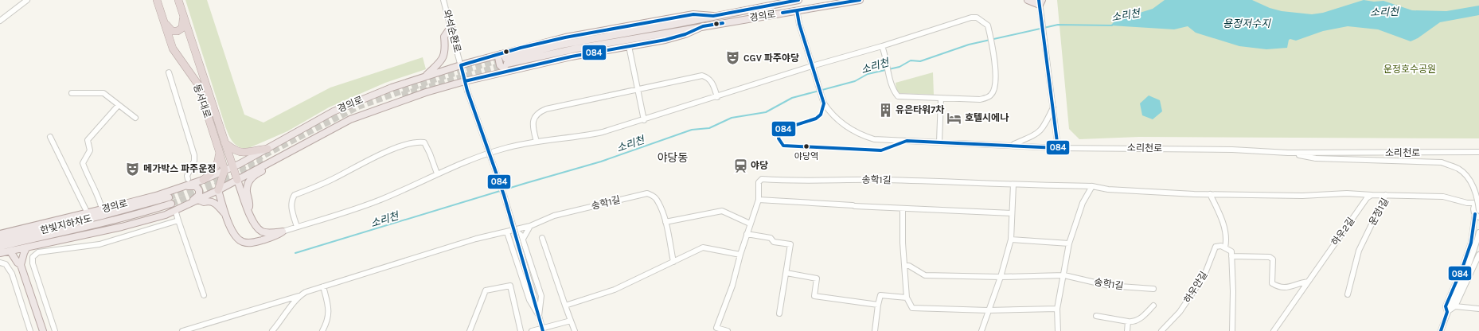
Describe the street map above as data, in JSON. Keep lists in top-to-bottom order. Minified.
{"streets":{"highway":["동서대로"],"main road":["경의로","한빛지하차도"],"street":["와석순환로","소리천로","송학1길","운정1길","하우2길","하우안길"]},"crossings":[["경의로","와석순환로"],["경의로","동서대로"]],"districts":["야당동"],"water":["소리천","용정저수지"],"parks":["운정호수공원"],"places":{"theatre":["CGV 파주야당","메가박스 파주운정"],"building":["유은타워7차"],"hotel":["호텔시에나"],"other":["야당역"],"station":["야당"]},"lines":["transit line 084"]}
